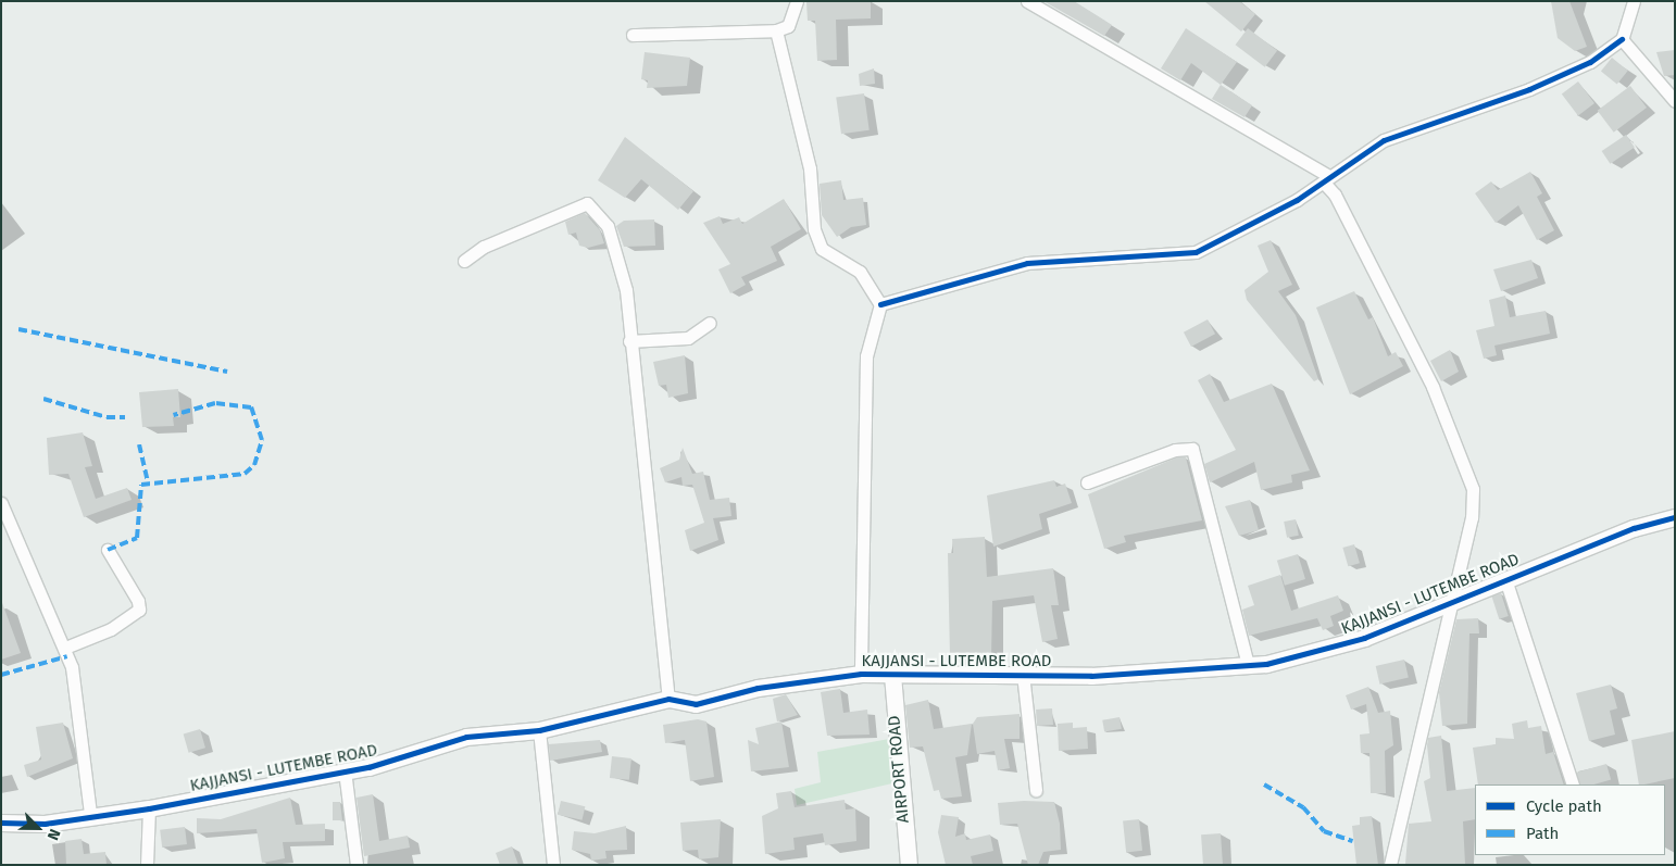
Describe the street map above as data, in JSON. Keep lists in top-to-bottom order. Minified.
{"streets":{"street":["KAJJANSI - LUTEMBE ROAD","AIRPORT ROAD"]},"crossings":[["KAJJANSI - LUTEMBE ROAD","AIRPORT ROAD"]],"legend":["Cycle path","Path"],"north":"bottom right"}
